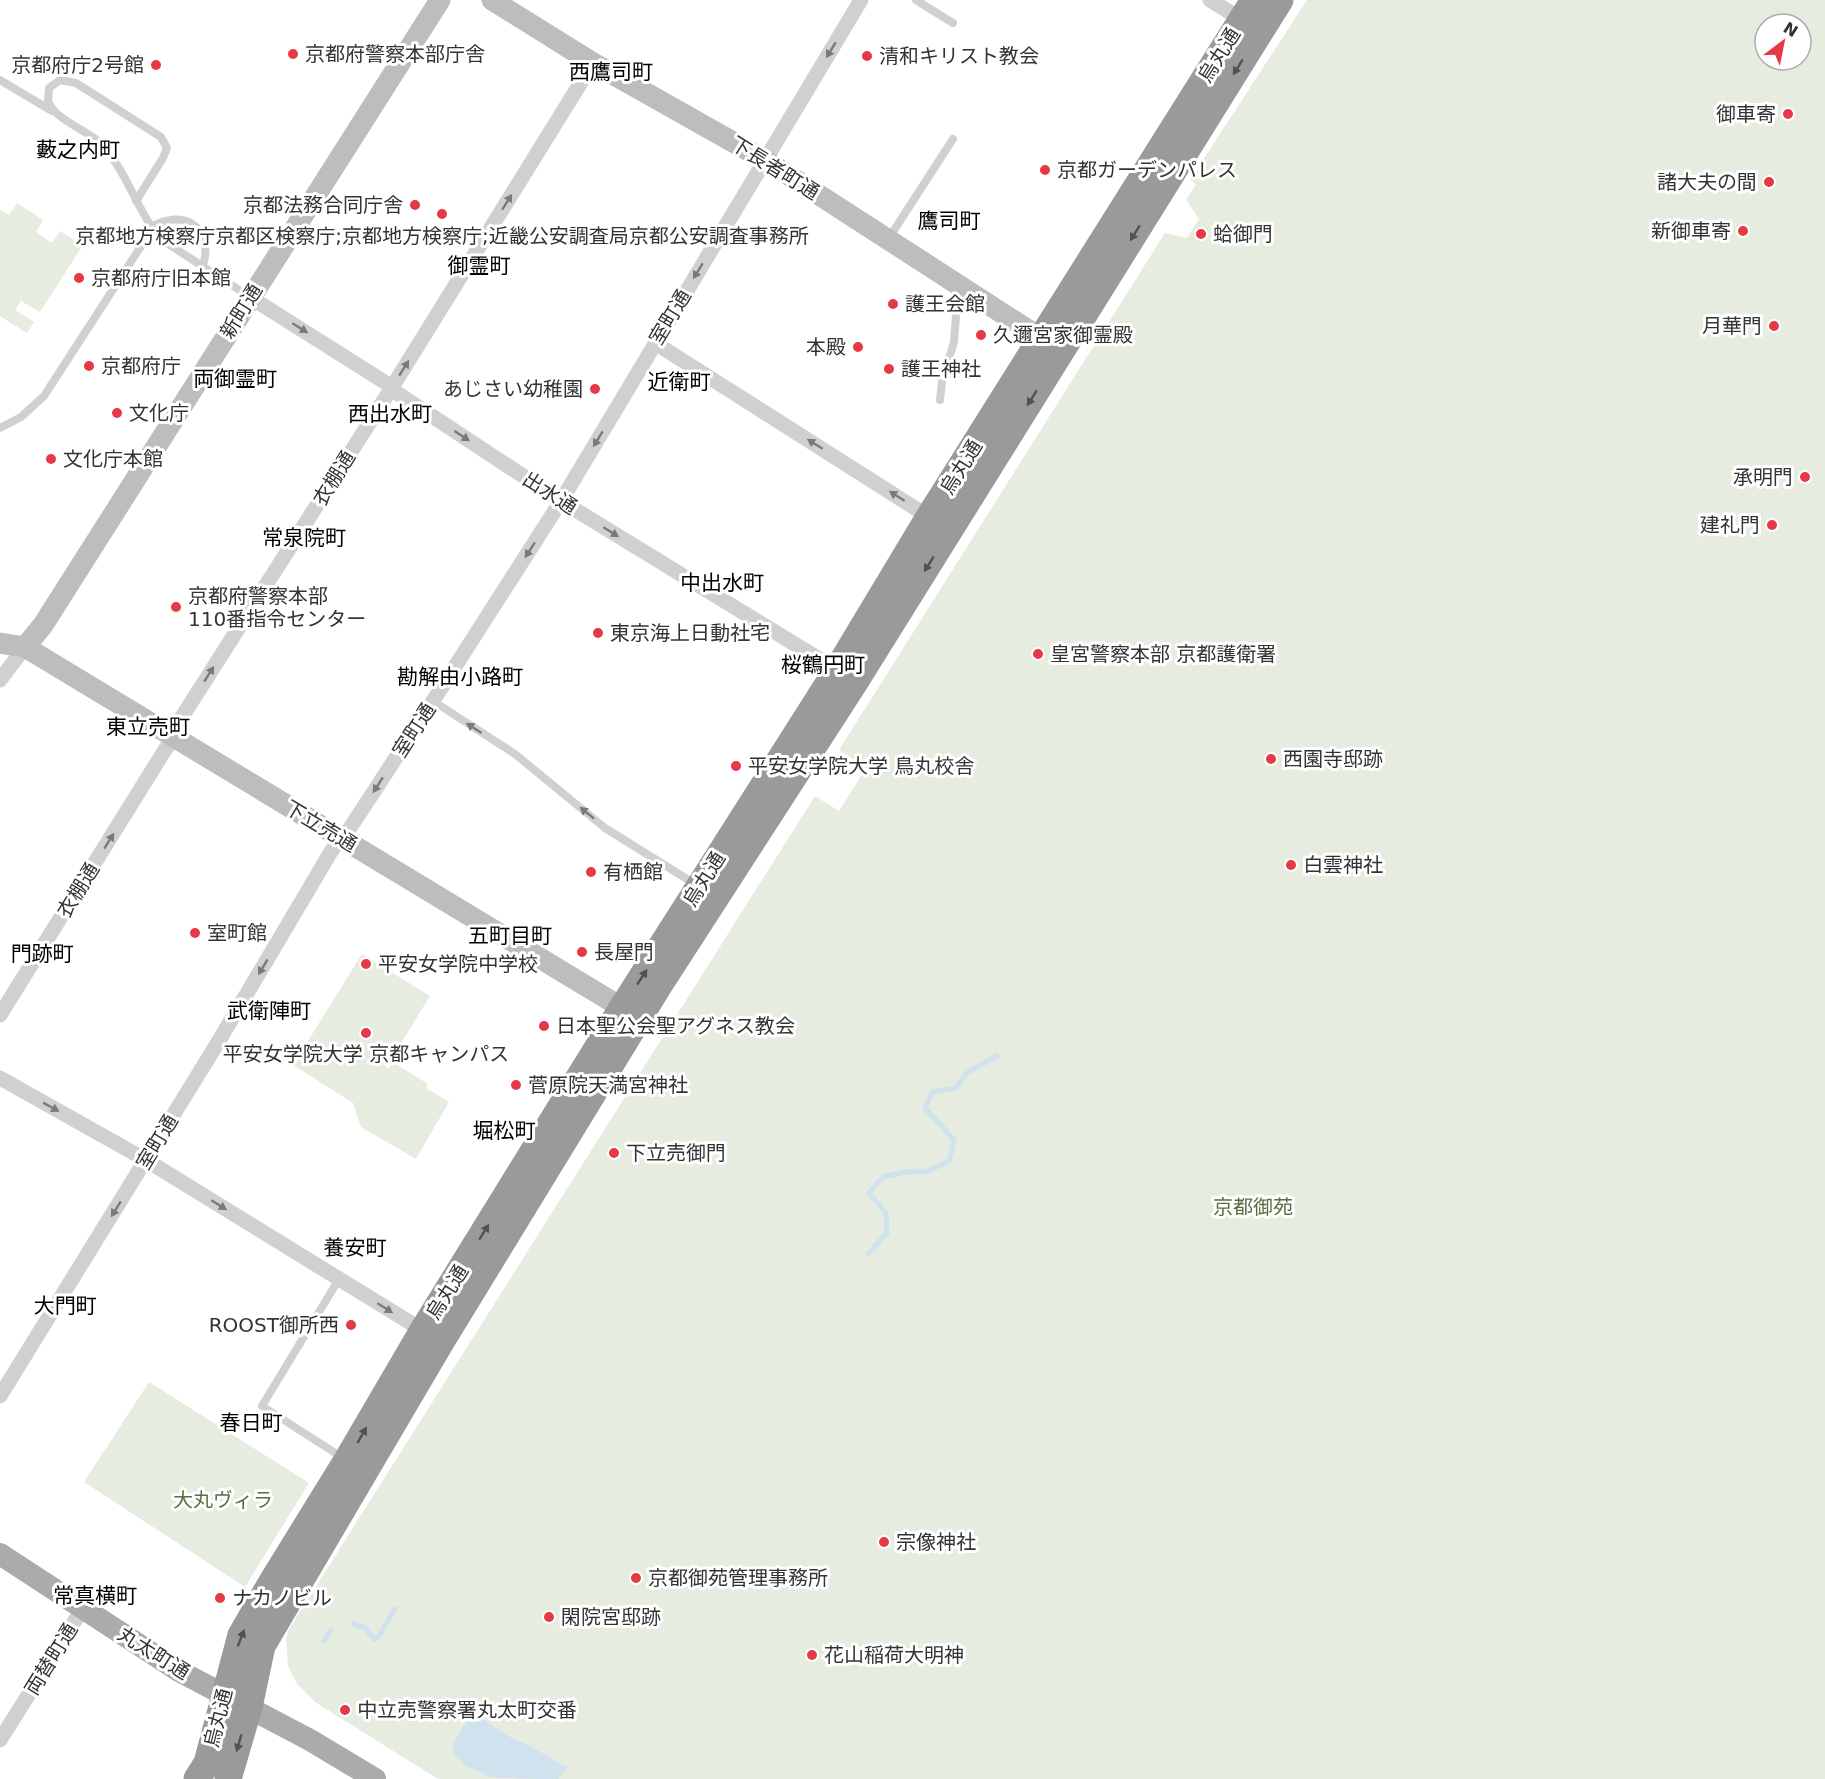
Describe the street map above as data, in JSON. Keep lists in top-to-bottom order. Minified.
{"streets":{"highway":["烏丸通"],"main road":["丸太町通"],"street":["下長者町通","新町通","室町通","衣棚通","出水通","下立売通","両替町通"]},"crossings":[["烏丸通","下長者町通"],["烏丸通","出水通"],["烏丸通","下立売通"],["烏丸通","丸太町通"],["下長者町通","室町通"],["下長者町通","衣棚通"],["新町通","出水通"],["新町通","下立売通"],["室町通","出水通"],["室町通","下立売通"],["衣棚通","出水通"],["衣棚通","下立売通"],["丸太町通","両替町通"]],"one_way":["室町通","衣棚通","出水通"],"districts":["西鷹司町","藪之内町","鷹司町","御霊町","両御霊町","近衛町","西出水町","常泉院町","中出水町","桜鶴円町","勘解由小路町","東立売町","五町目町","門跡町","武衛陣町","堀松町","養安町","大門町","春日町","常真横町"],"parks":["京都御苑","大丸ヴィラ"],"places":["京都府警察本部庁舎","清和キリスト教会","京都府庁2号館","御車寄","京都ガーデンパレス","諸大夫の間","京都法務合同庁舎","京都地方検察庁京都区検察庁;京都地方検察庁;近畿公安調査局京都公安調査事務所","新御車寄","蛤御門","京都府庁旧本館","護王会館","月華門","久邇宮家御霊殿","本殿","京都府庁","護王神社","あじさい幼稚園","文化庁","文化庁本館","承明門","建礼門","京都府警察本部 110番指令センター","東京海上日動社宅","皇宮警察本部 京都護衛署","西園寺邸跡","平安女学院大学 鳥丸校舎","白雲神社","有栖館","室町館","長屋門","平安女学院中学校","日本聖公会聖アグネス教会","平安女学院大学 京都キャンパス","菅原院天満宮神社","下立売御門","ROOST御所西","宗像神社","京都御苑管理事務所","ナカノビル","閑院宮邸跡","花山稲荷大明神","中立売警察署丸太町交番"],"north":"top right"}
